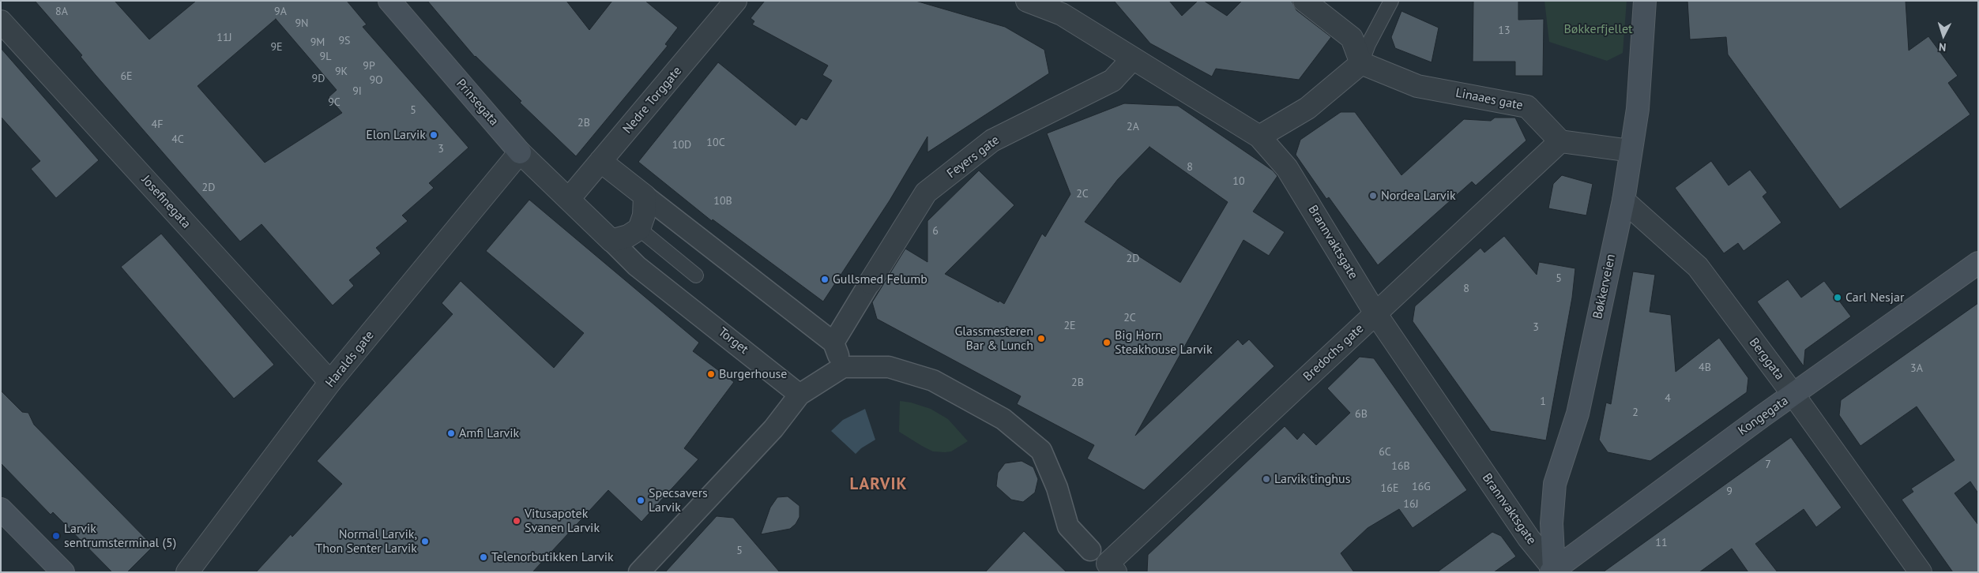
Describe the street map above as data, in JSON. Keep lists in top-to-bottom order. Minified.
{"streets":{"main road":["Prinsegata","Bøkkerveien","Kongegata"],"street":["Linaaes gate","Nedre Torggate","Feyers gate","Josefinegata","Brannvaktsgate","Torget","Bredochs gate","Haralds gate","Berggata"]},"crossings":[["Linaaes gate","Bredochs gate"],["Nedre Torggate","Prinsegata"],["Nedre Torggate","Torget"],["Prinsegata","Torget"],["Prinsegata","Haralds gate"],["Feyers gate","Brannvaktsgate"],["Josefinegata","Haralds gate"],["Brannvaktsgate","Bøkkerveien"],["Brannvaktsgate","Bredochs gate"],["Brannvaktsgate","Kongegata"],["Bøkkerveien","Berggata"],["Bøkkerveien","Kongegata"],["Berggata","Kongegata"]],"districts":["LARVIK"],"parks":["Bøkkerfjellet"],"places":["Elon Larvik","Nordea Larvik","Gullsmed Felumb","Carl Nesjar","Glassmesteren Bar & Lunch","Big Horn Steakhouse Larvik","Burgerhouse","Amfi Larvik","Larvik tinghus","Specsavers Larvik","Vitusapotek Svanen Larvik","Larvik sentrumsterminal (5)","Normal Larvik, Thon Senter Larvik","Telenorbutikken Larvik"],"house_numbers":["8A","9A","9N","13","11J","9S","9M","9E","9L","9P","9K","6E","9D","9O","9I","9C","5","2B","4F","2A","4C","10C","10D","3","8","10","2D","2C","10B","6","2D","5","8","2C","2E","3","4B","3A","2B","4","1","2","6B","6C","7","16B","16G","16E","9","16J","11","5"],"north":"bottom"}
